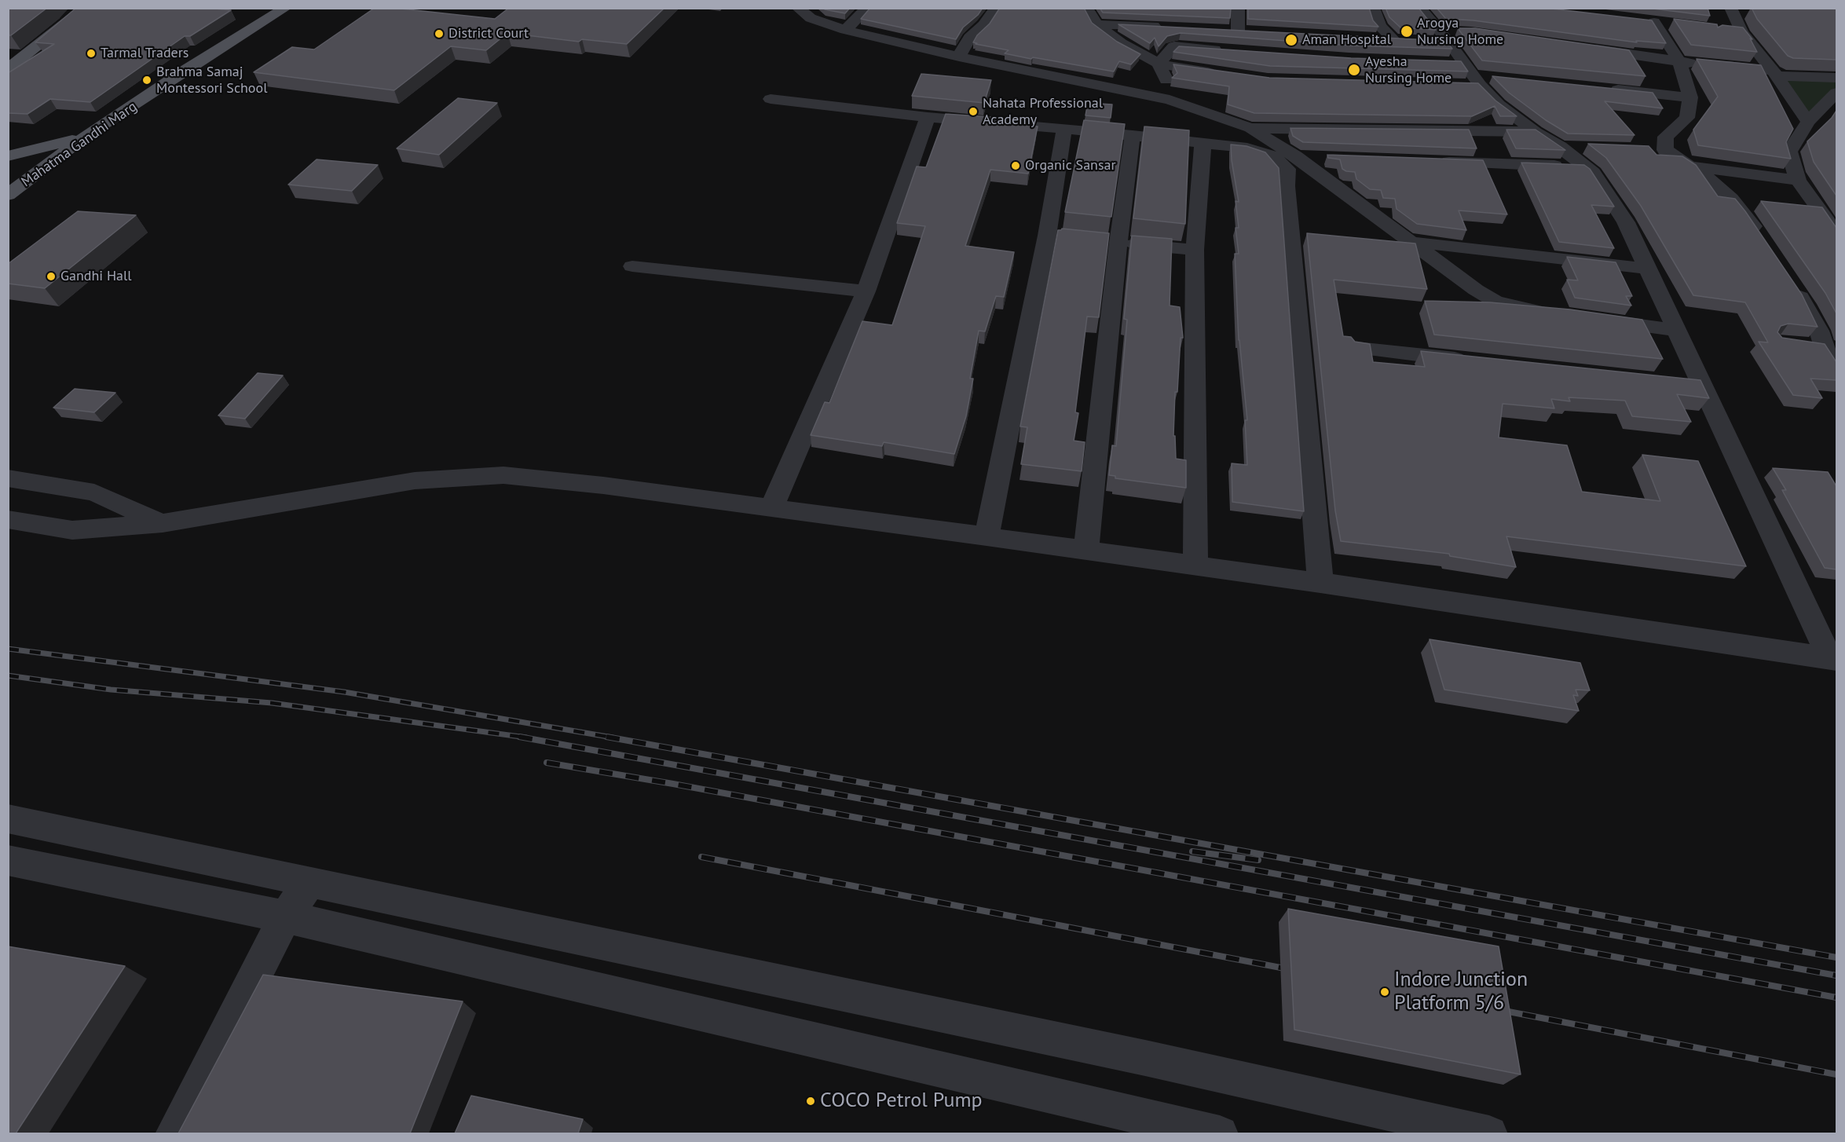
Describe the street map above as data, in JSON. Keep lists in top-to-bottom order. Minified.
{"streets":{"main road":["Mahatma Gandhi Marg"]},"places":["Arogya Nursing Home","District Court","Aman Hospital","Tarmal Traders","Ayesha Nursing Home","Brahma Samaj Montessori School","Nahata Professional Academy","Organic Sansar","Gandhi Hall","Indore Junction Platform 5/6","COCO Petrol Pump"]}
